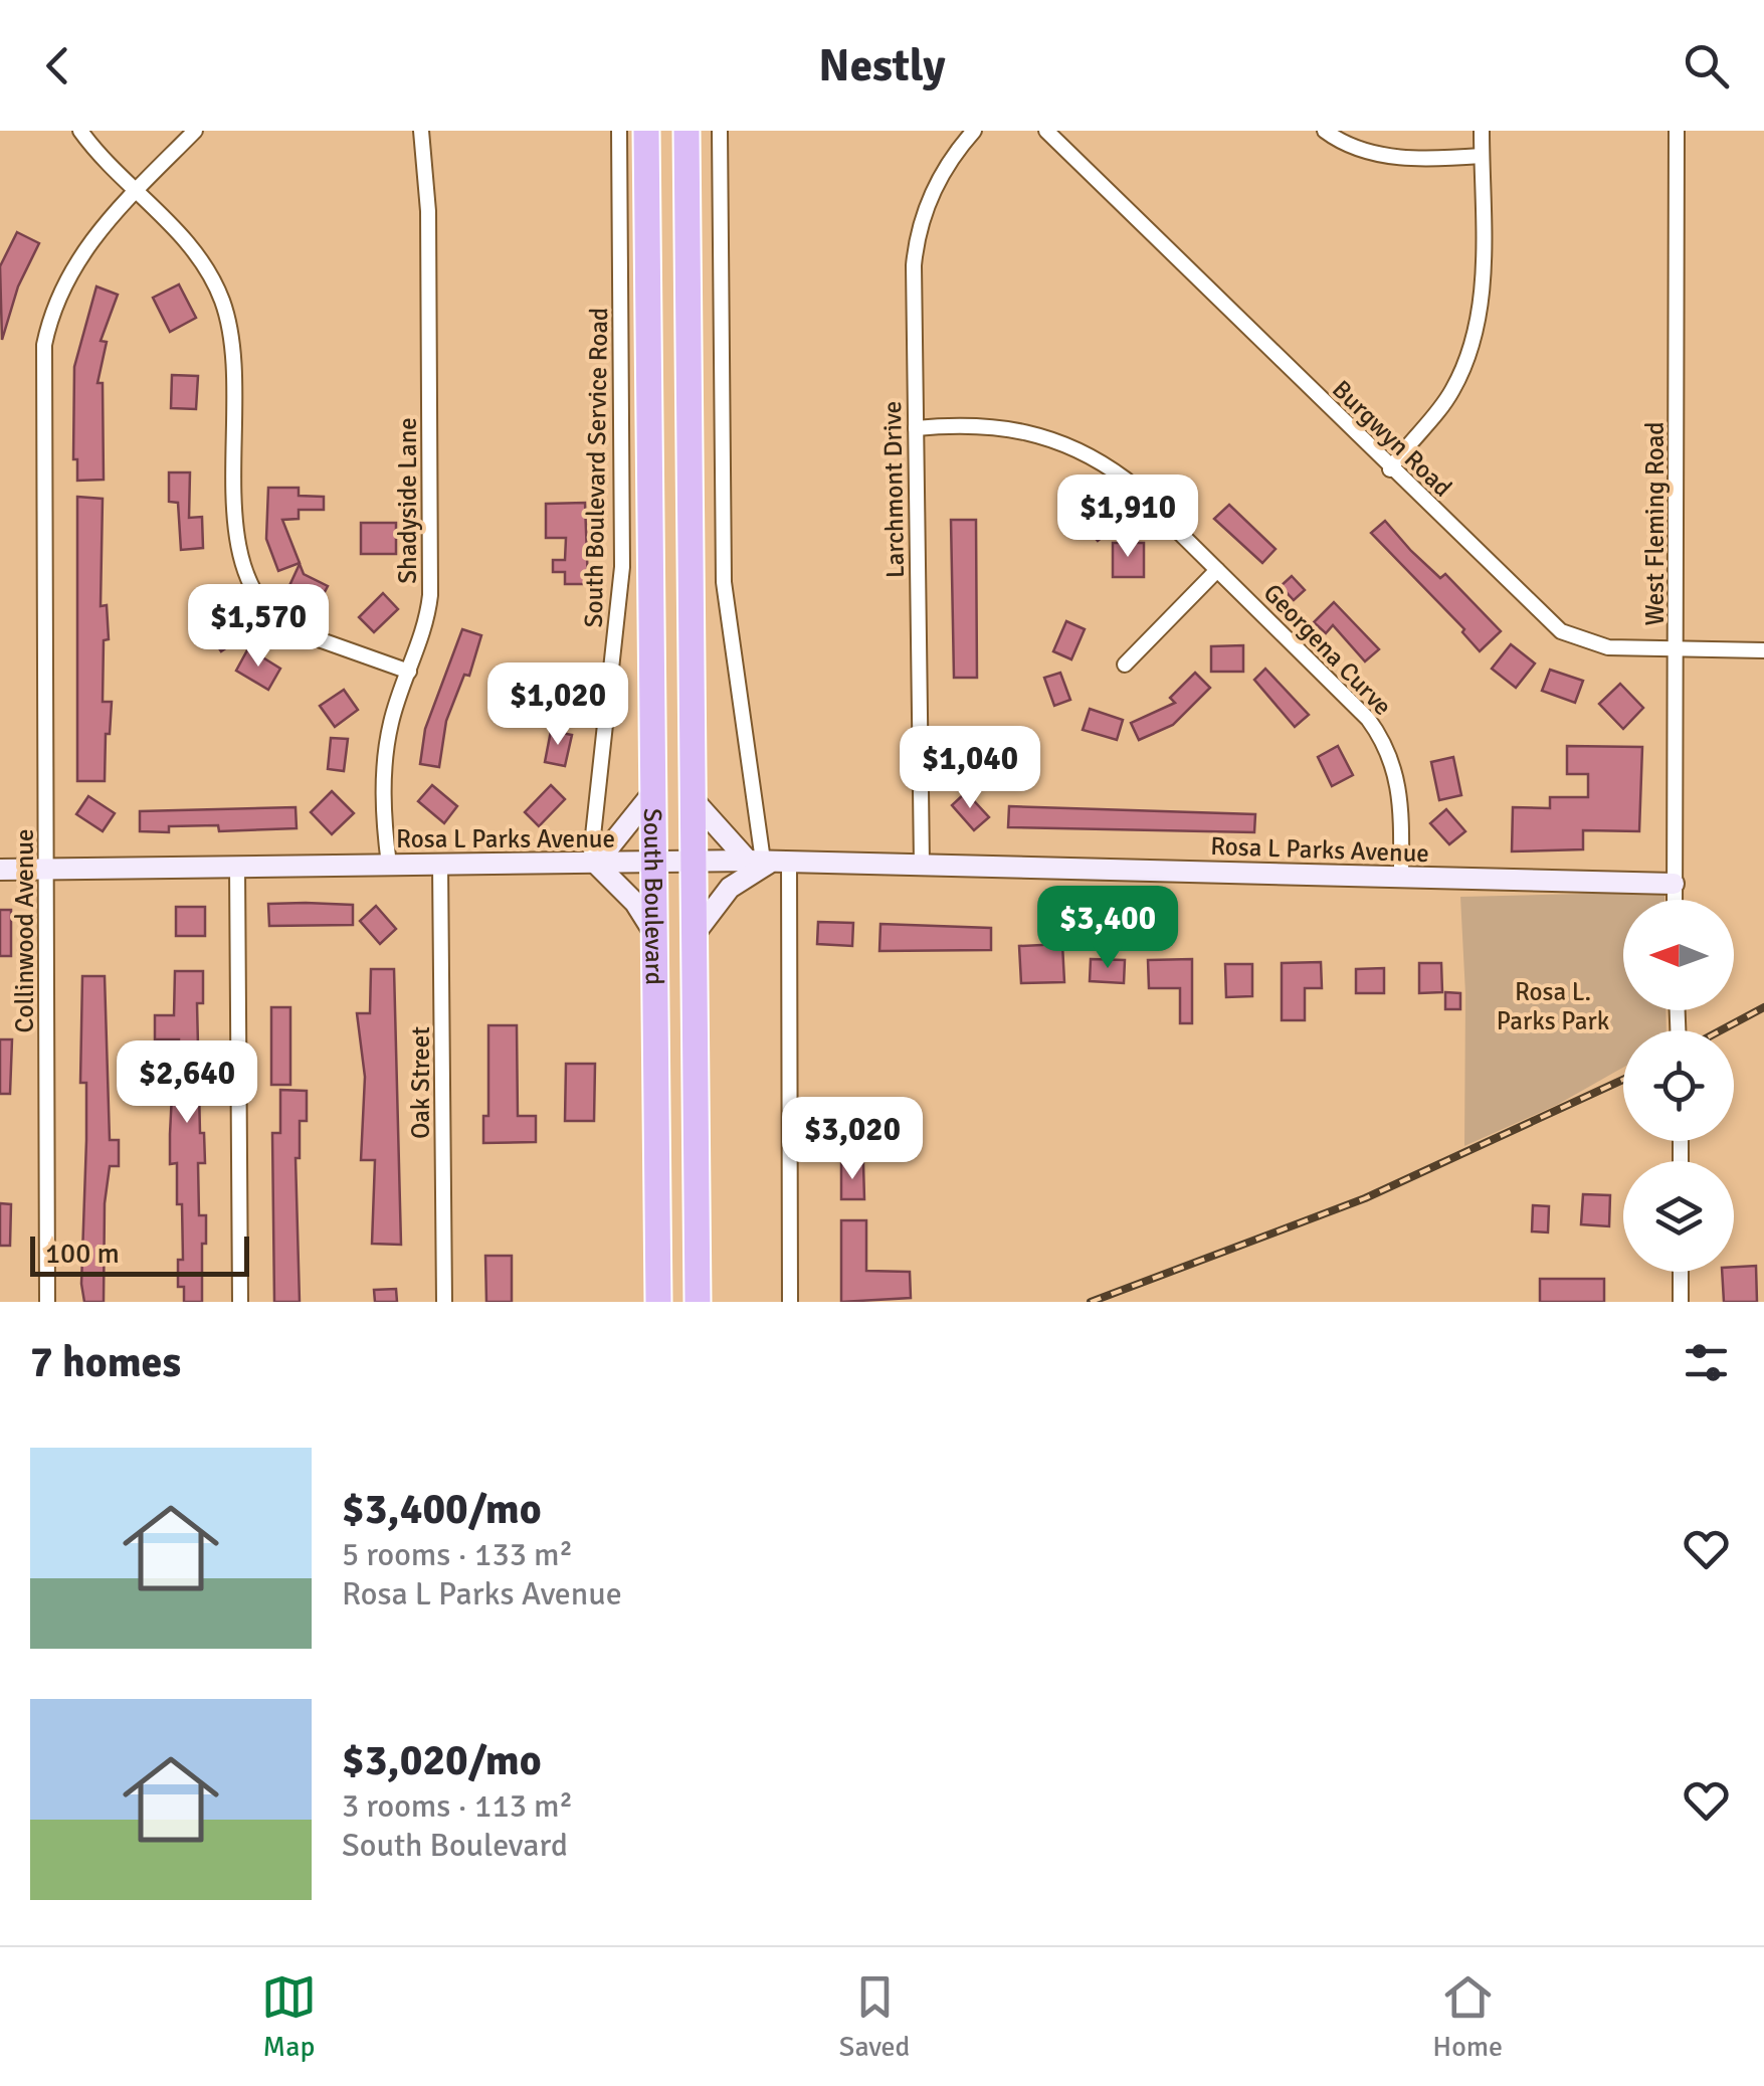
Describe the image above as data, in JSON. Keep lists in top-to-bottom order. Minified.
{"streets":{"highway":["South Boulevard"],"street":["Burgwyn Road","South Boulevard Service Road","Larchmont Drive","Shadyside Lane","West Fleming Road","Georgena Curve","Rosa L Parks Avenue","Collinwood Avenue","Oak Street"]},"crossings":[["Burgwyn Road","West Fleming Road"],["South Boulevard Service Road","Rosa L Parks Avenue"],["Larchmont Drive","Georgena Curve"],["Larchmont Drive","Rosa L Parks Avenue"],["Shadyside Lane","Rosa L Parks Avenue"],["West Fleming Road","Rosa L Parks Avenue"],["Georgena Curve","Rosa L Parks Avenue"],["Rosa L Parks Avenue","South Boulevard"],["Rosa L Parks Avenue","Collinwood Avenue"],["Rosa L Parks Avenue","Oak Street"]],"parks":["Rosa L. Parks Park"],"scale_bar":"100 m","north":"left","page":{"header":"Nestly","price":["$1,910","$1,570","$1,020","$1,040","$3,400","$2,640","$3,020"],"scale":"100 m","heading":"7 homes","list":[{"name":"$3,400/mo","note":"5 rooms · 133 m² · Rosa L Parks Avenue"},{"name":"$3,020/mo","note":"3 rooms · 113 m² · South Boulevard"}],"tabs":["Map","Saved","Home"]}}
